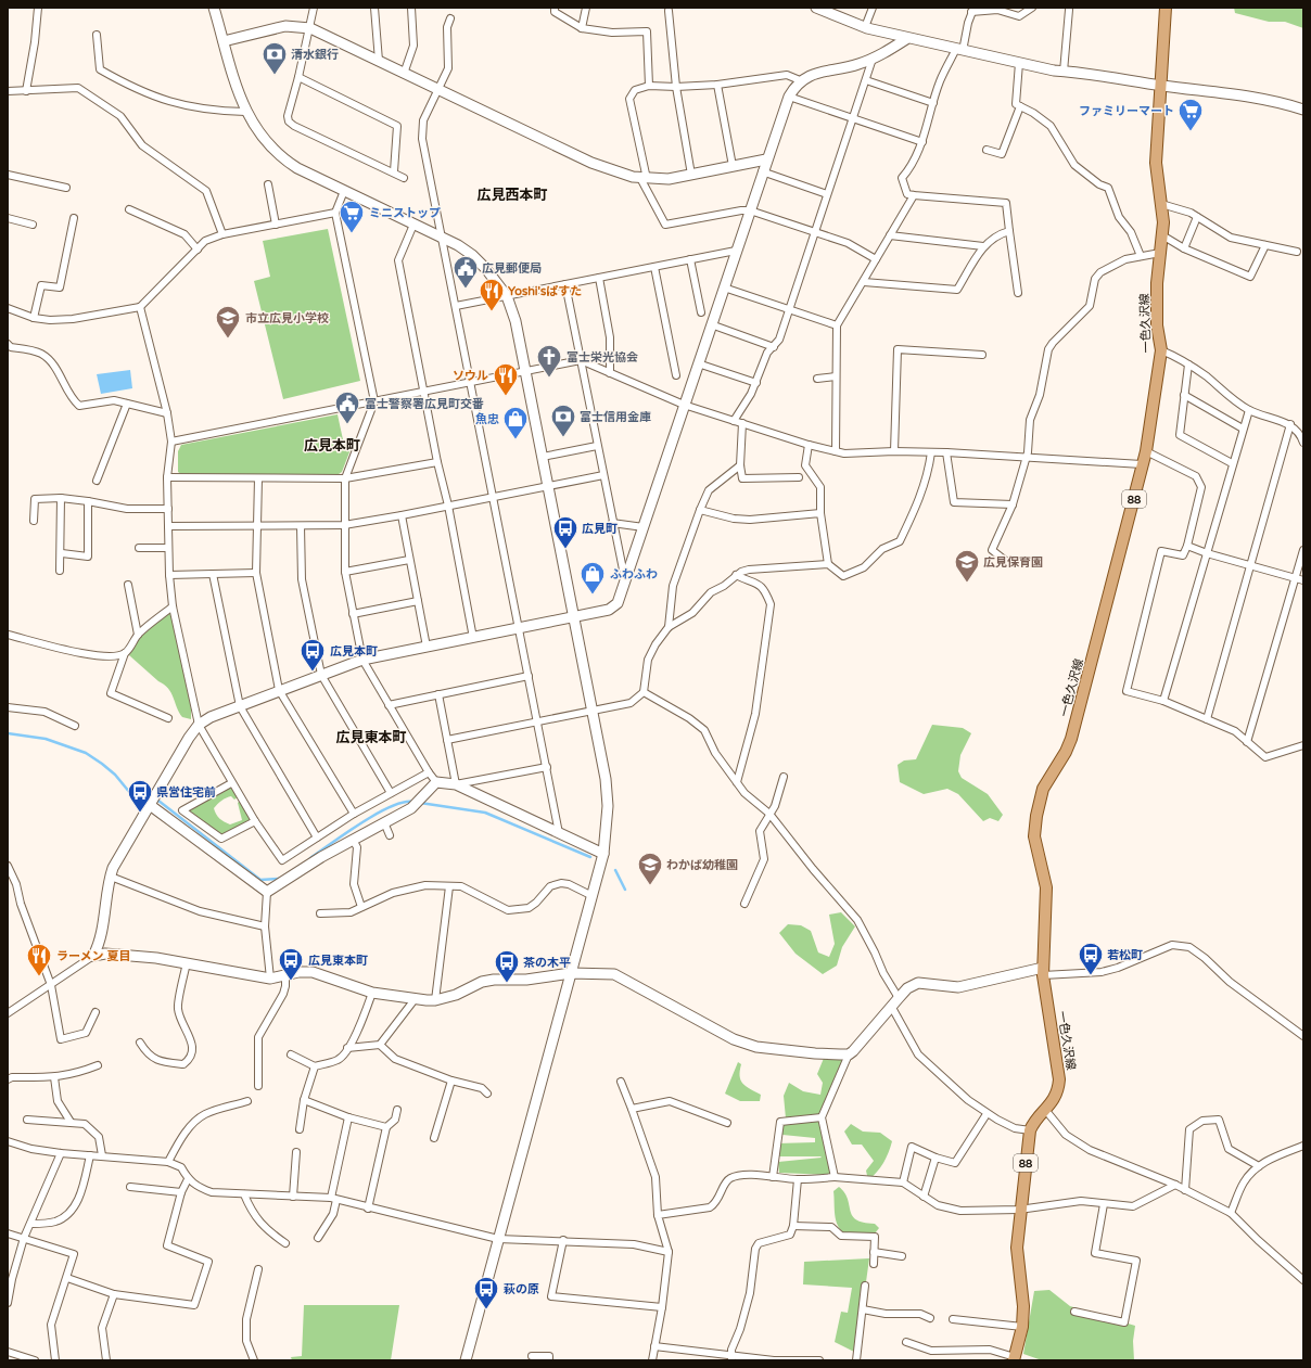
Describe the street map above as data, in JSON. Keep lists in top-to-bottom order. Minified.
{"streets":{"main road":["一色久沢線","88"]},"districts":["広見西本町","広見本町","広見東本町"],"places":{"bank":["清水銀行","富士信用金庫"],"supermarket":["ファミリーマート","ミニストップ"],"public building":["広見郵便局","富士警察署広見町交番"],"restaurant":["Yoshi'sぱすた","ソウル","ラーメン 夏目"],"school or university":["市立広見小学校","広見保育園","わかば幼稚園"],"church":["富士栄光協会"],"shop":["魚忠","ふわふわ"],"bus stop":["広見町","広見本町","県営住宅前","若松町","広見東本町","茶の木平","萩の原"]}}
